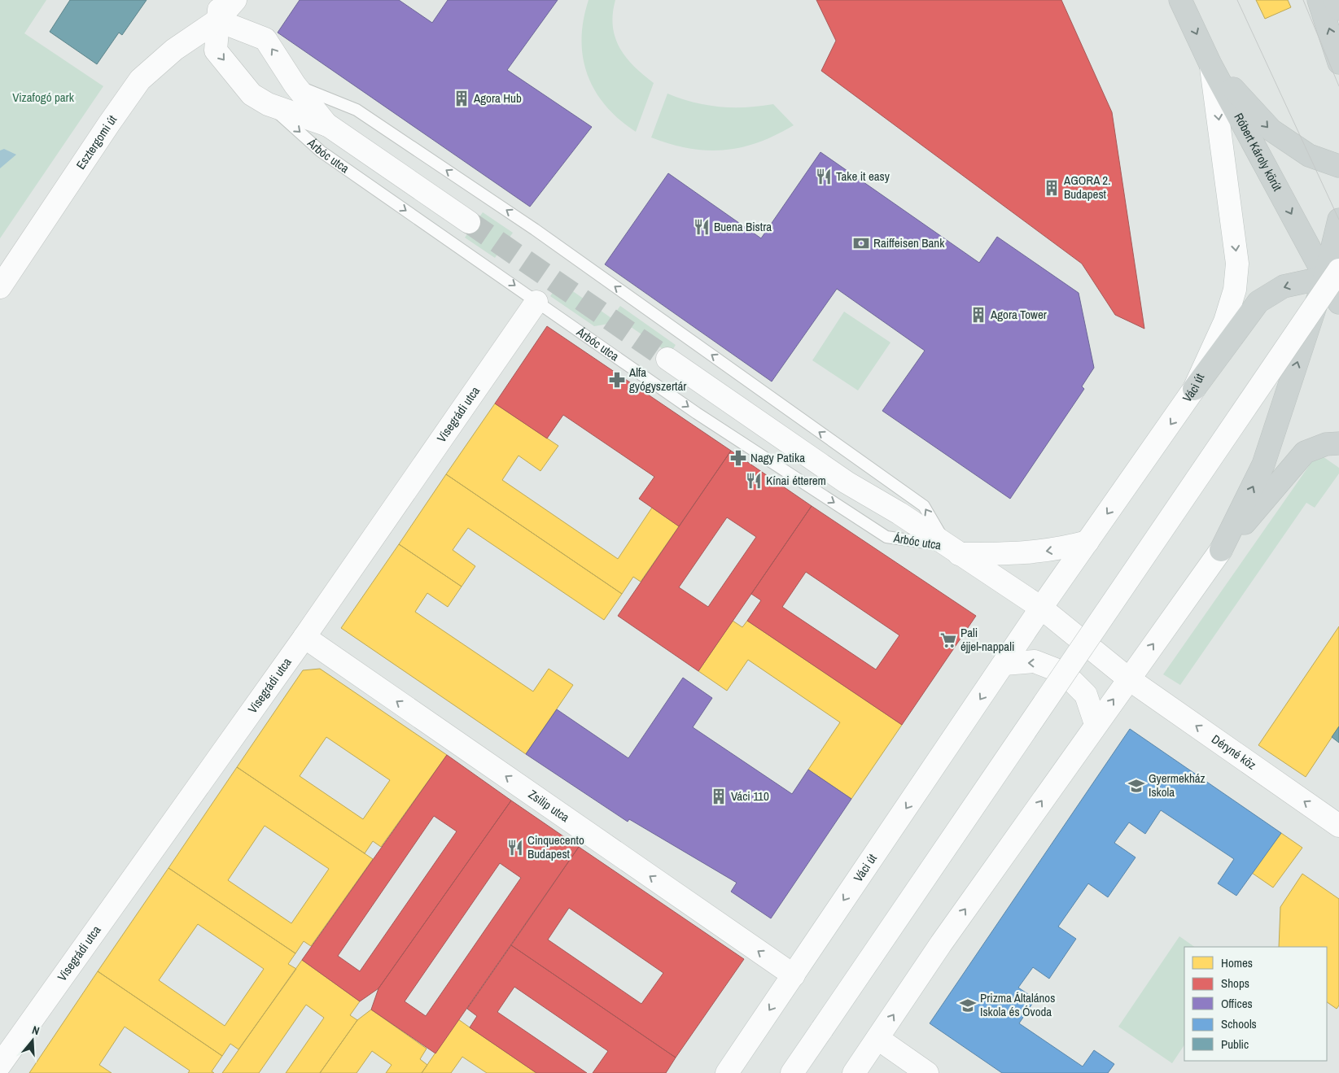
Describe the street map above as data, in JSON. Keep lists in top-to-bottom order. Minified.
{"streets":{"main road":["Róbert Károly körút"],"street":["Esztergomi út","Árbóc utca","Váci út","Visegrádi utca","Déryné köz","Zsilip utca"]},"crossings":[["Esztergomi út","Árbóc utca"],["Róbert Károly körút","Váci út"],["Árbóc utca","Váci út"],["Árbóc utca","Visegrádi utca"],["Árbóc utca","Déryné köz"],["Váci út","Déryné köz"],["Váci út","Zsilip utca"],["Visegrádi utca","Zsilip utca"]],"one_way":["Déryné köz","Zsilip utca"],"parks":["Vizafogó park"],"places":{"building":["Agora Hub","AGORA 2. Budapest","Agora Tower","Váci 110"],"restaurant":["Take it easy","Buena Bistra","Kínai étterem","Cinquecento Budapest"],"bank":["Raiffeisen Bank"],"pharmacy":["Alfa gyógyszertár","Nagy Patika"],"supermarket":["Pali éjjel-nappali"],"school or university":["Gyermekház Iskola","Prizma Általános Iskola és Óvoda"]},"legend":["Homes","Shops","Offices","Schools","Public"],"north":"top"}
